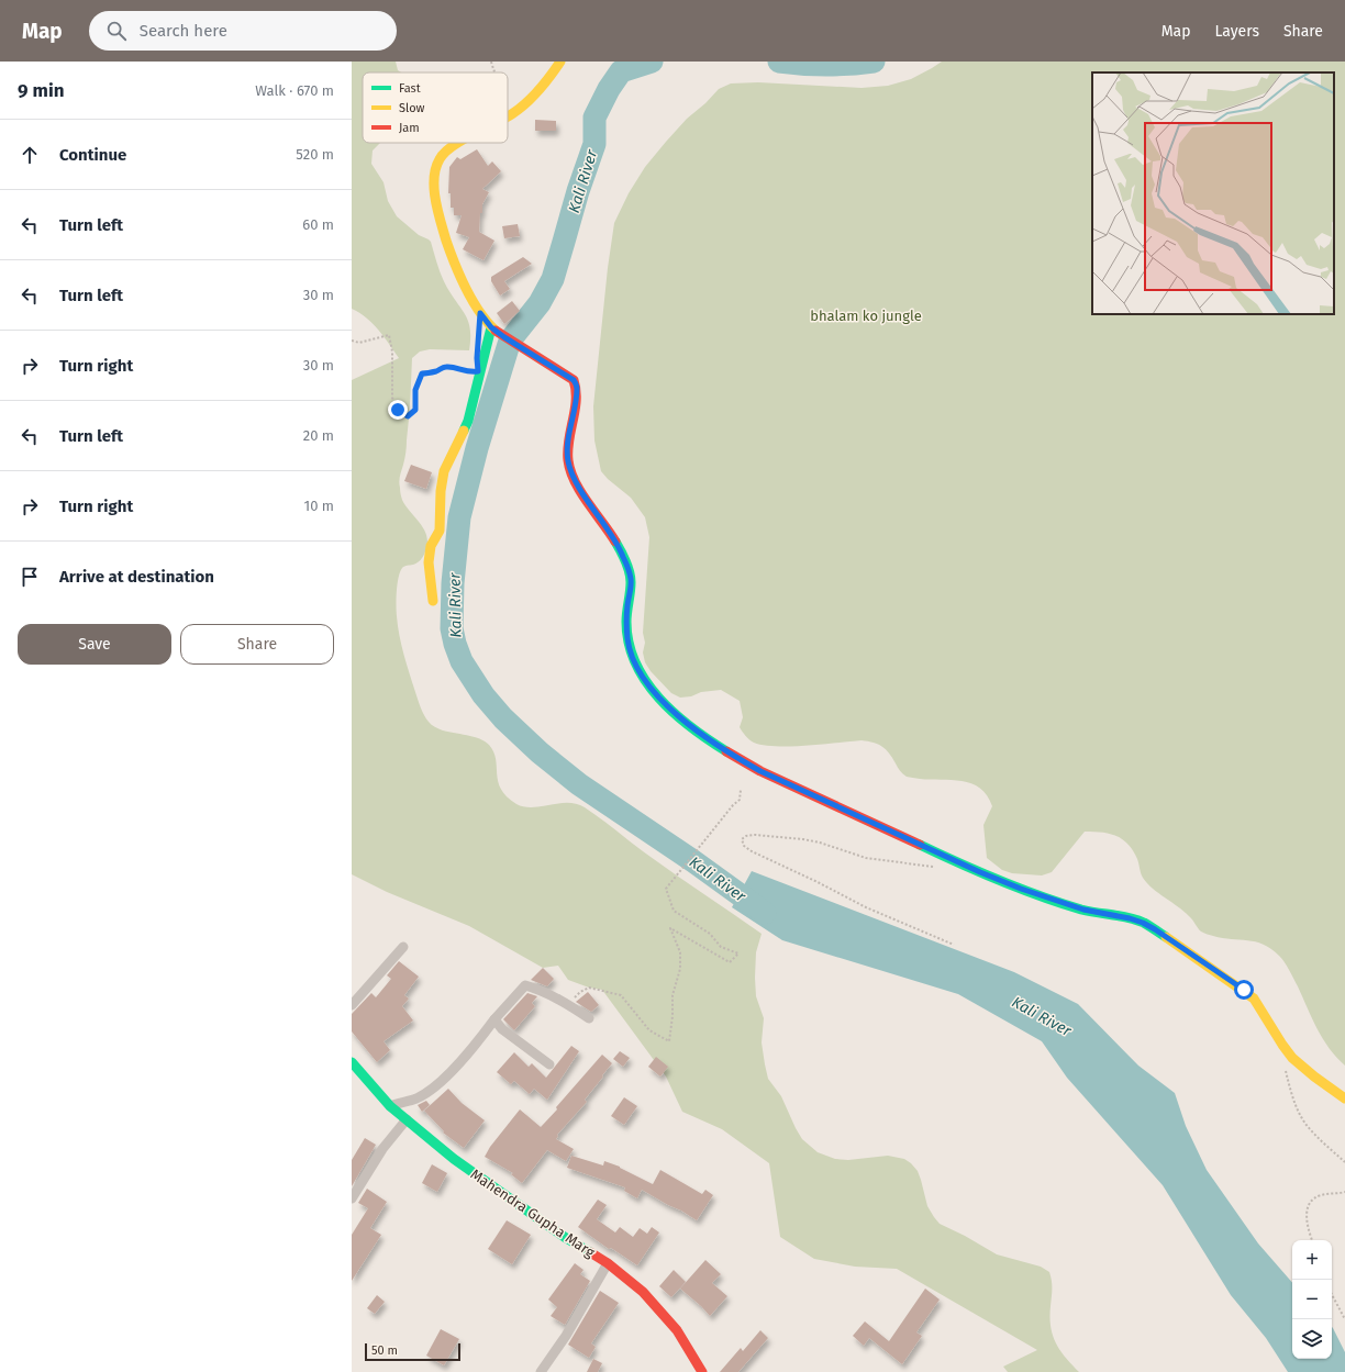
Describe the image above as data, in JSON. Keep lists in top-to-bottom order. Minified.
{"streets":{"main road":["Mahendra Gupha Marg"]},"water":["Kali River"],"parks":["bhalam ko jungle"],"legend":["Fast","Slow","Jam"],"scale_bar":"50 m","page":{"header":"Map","search":"Search here","nav":["Map","Layers","Share"],"heading":["9 min","Walk · 670 m"],"list":[["Continue","520 m"],["Turn left","60 m"],["Turn left","30 m"],["Turn right","30 m"],["Turn left","20 m"],["Turn right","10 m"],"Arrive at destination"],"buttons":["Save","Share"],"map_buttons":["+","−"],"scale":"50 m"}}
